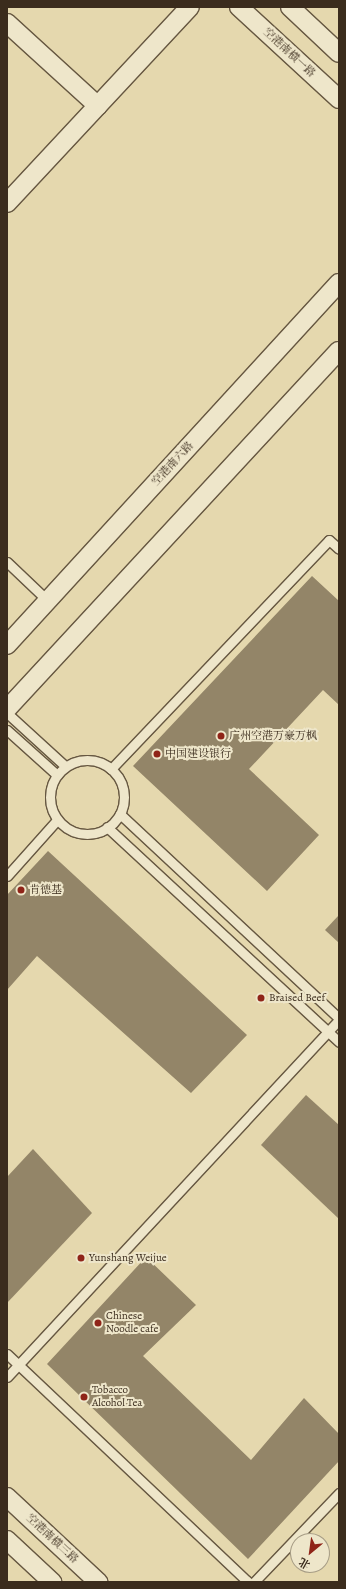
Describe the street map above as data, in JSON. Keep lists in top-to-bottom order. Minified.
{"streets":{"street":["空港南横一路","空港南六路","空港南横三路"]},"places":["广州空港万豪万枫","中国建设银行","肯德基","Braised Beef","Yunshang Weijue","Chinese Noodle cafe","Tobacco Alcohol Tea"],"north":"bottom left"}
